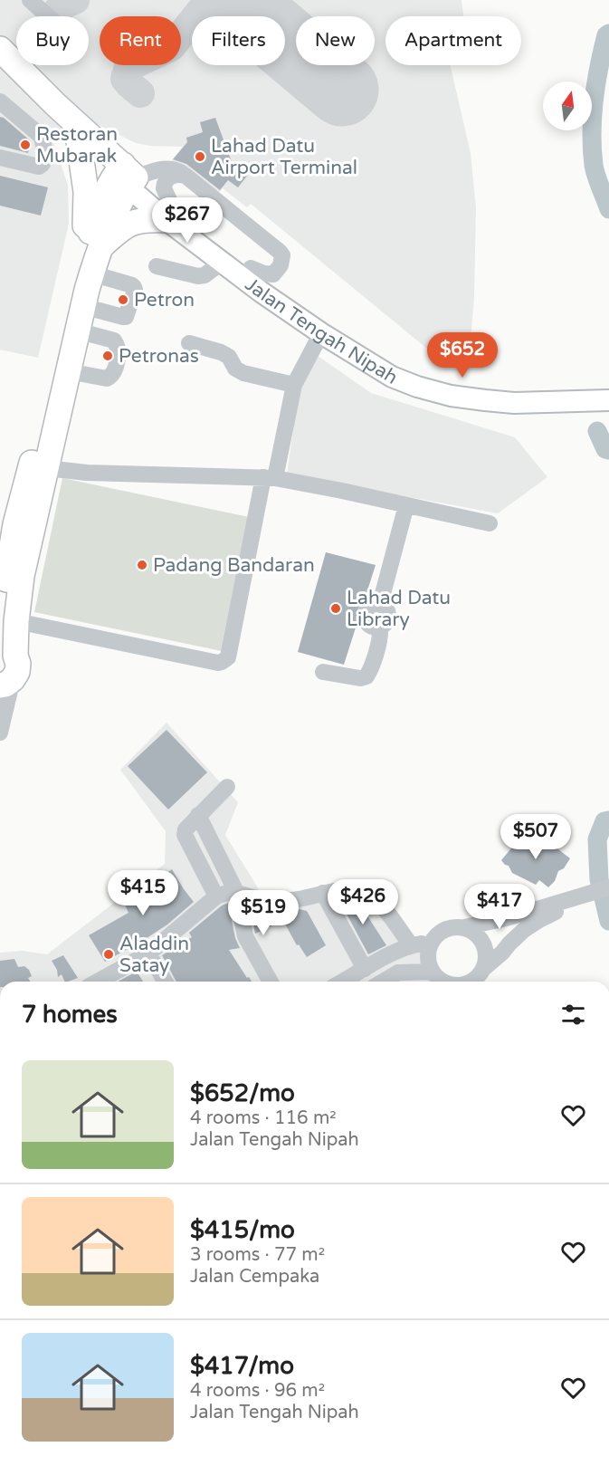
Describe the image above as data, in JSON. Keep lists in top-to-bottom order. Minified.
{"streets":{"main road":["Jalan Tengah Nipah"]},"places":["Restoran Mubarak","Lahad Datu Airport Terminal","Petron","Petronas","Padang Bandaran","Lahad Datu Library","Aladdin Satay"],"north":"top","page":{"chip":["Buy","Rent","Filters","New","Apartment"],"price":["$267","$652","$507","$415","$426","$417","$519"],"heading":"7 homes","list":[{"name":"$652/mo","note":"4 rooms · 116 m² · Jalan Tengah Nipah"},{"name":"$415/mo","note":"3 rooms · 77 m² · Jalan Cempaka"},{"name":"$417/mo","note":"4 rooms · 96 m² · Jalan Tengah Nipah"}]}}
